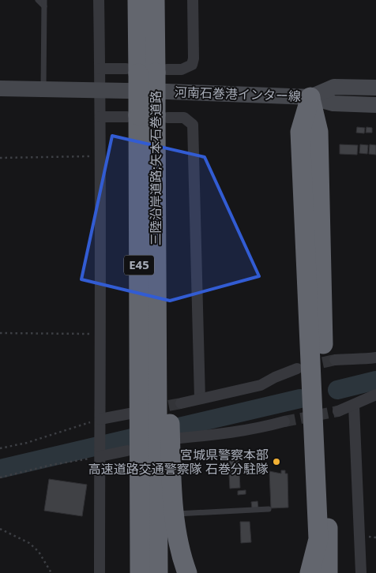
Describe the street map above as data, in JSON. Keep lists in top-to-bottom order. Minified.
{"streets":{"highway":["三陸沿岸道路;矢本石巻道路","E45"],"main road":["河南石巻港インター線"]},"places":["宮城県警察本部 高速道路交通警察隊 石巻分駐隊"]}
